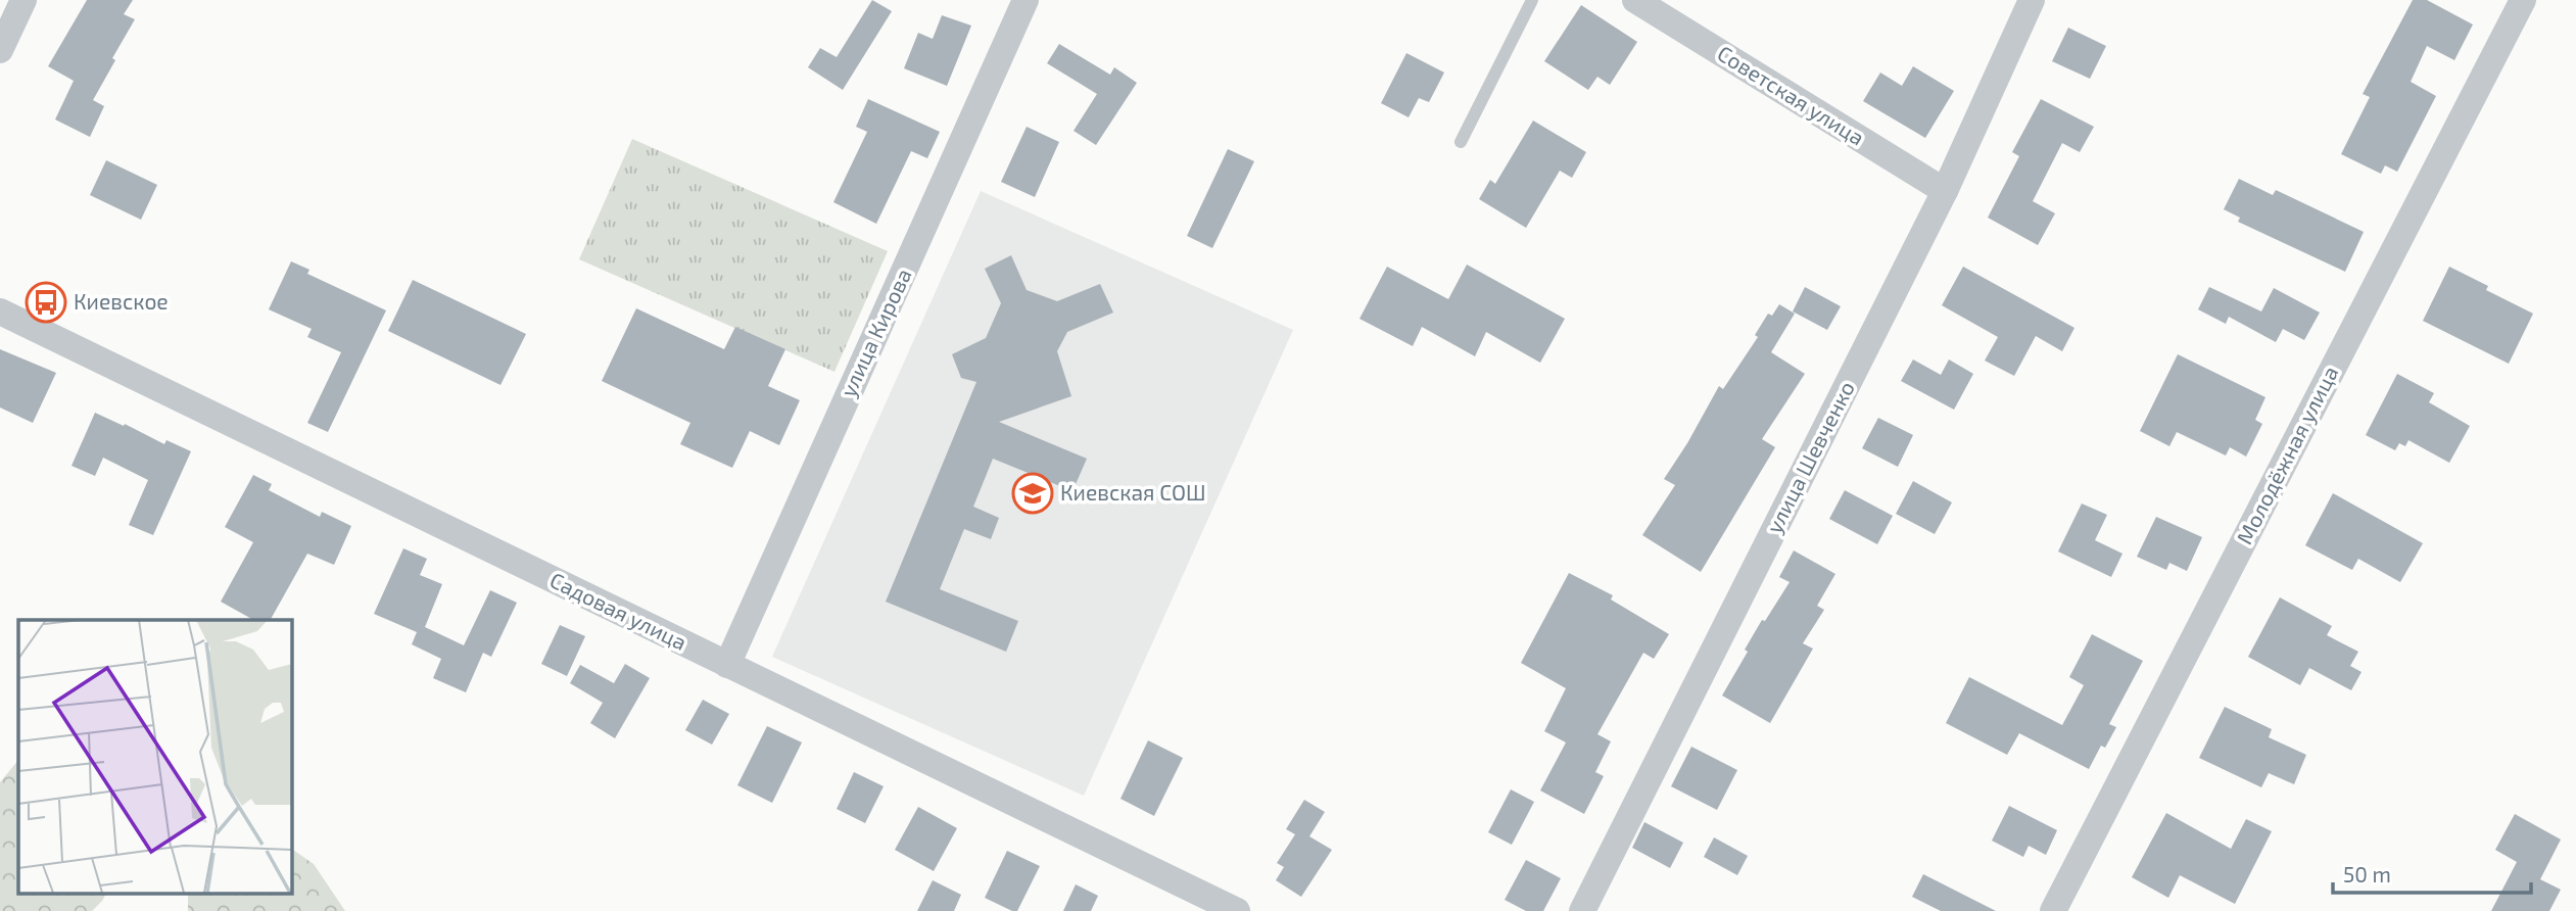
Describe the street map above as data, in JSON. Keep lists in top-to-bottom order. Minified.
{"streets":{"street":["Советская улица","улица Кирова","Молодёжная улица","улица Шевченко","Садовая улица"]},"crossings":[["Советская улица","улица Шевченко"],["улица Кирова","Садовая улица"]],"places":{"bus stop":["Киевское"],"school or university":["Киевская СОШ"]},"scale_bar":"50 m"}
